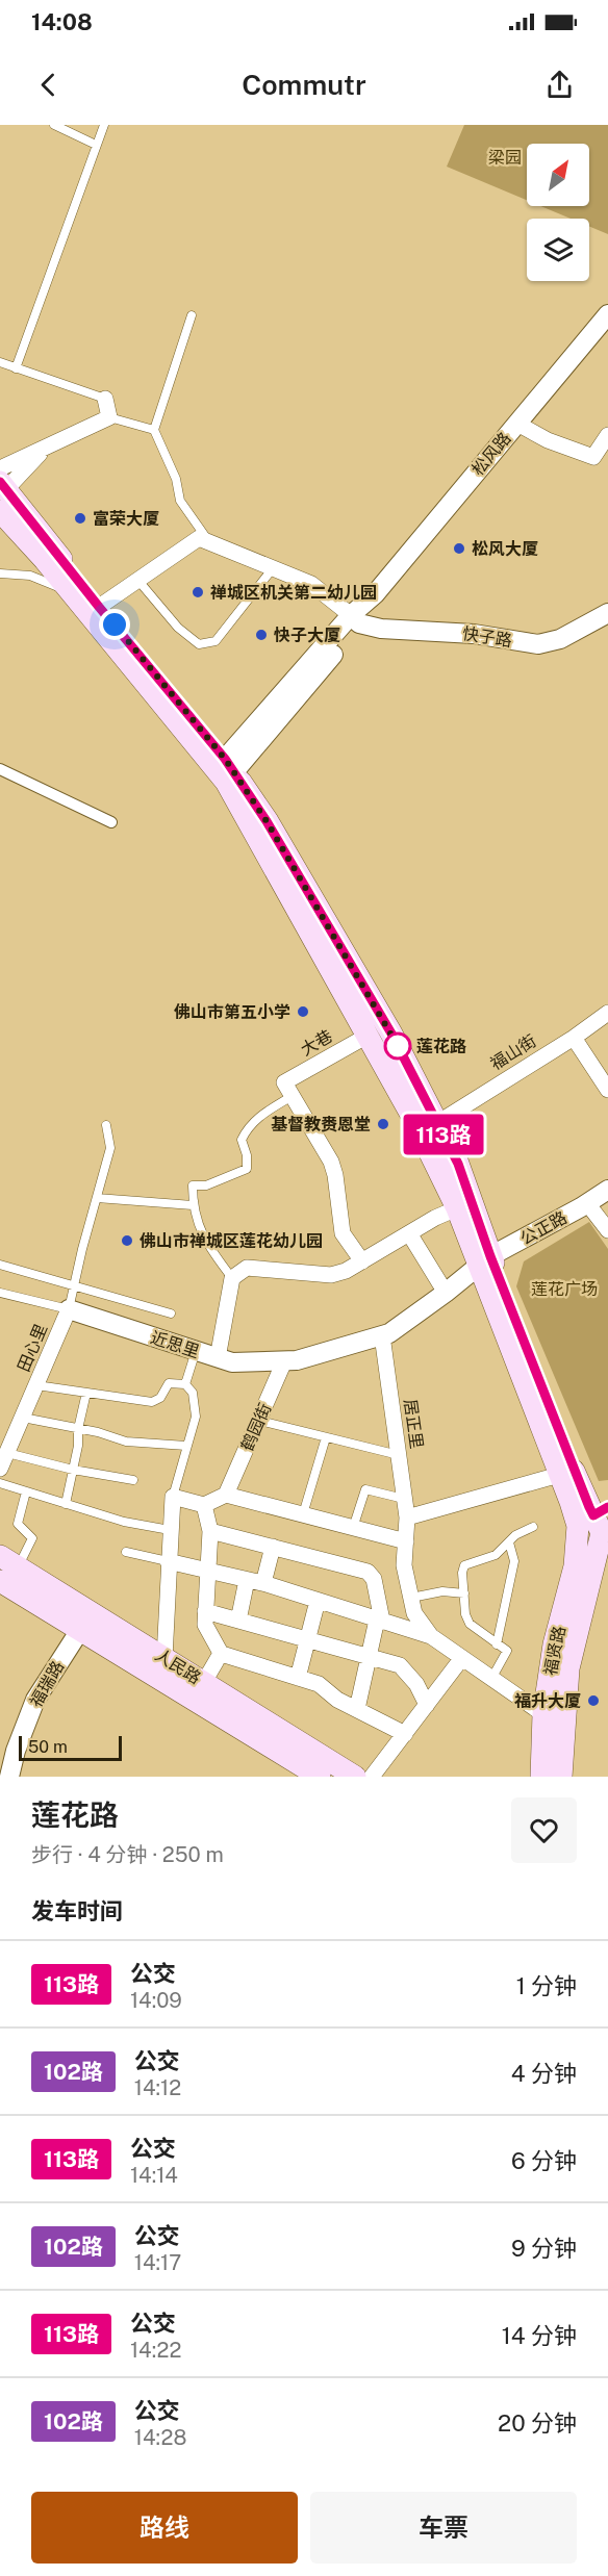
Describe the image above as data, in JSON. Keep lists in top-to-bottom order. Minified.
{"streets":{"main road":["福贤路","人民路"],"street":["松风路","快子路","大巷","福山街","公正路","近思里","田心里","居正里","鹤园街","福瑞路"]},"crossings":[["松风路","快子路"],["近思里","田心里"],["近思里","鹤园街"],["人民路","福瑞路"]],"parks":["梁园","莲花广场"],"places":["富荣大厦","松风大厦","禅城区机关第二幼儿园","快子大厦","佛山市第五小学","莲花路","基督教赉恩堂","佛山市禅城区莲花幼儿园","福升大厦"],"lines":["bus line 113路"],"scale_bar":"50 m","north":"top right","page":{"status":"14:08","header":"Commutr","on_map":"113路","scale":"50 m","heading":[["莲花路","步行 · 4 分钟 · 250 m"],"发车时间"],"list":[{"mark":"113路","name":"公交","note":"14:09","value":"1 分钟"},{"mark":"102路","name":"公交","note":"14:12","value":"4 分钟"},{"mark":"113路","name":"公交","note":"14:14","value":"6 分钟"},{"mark":"102路","name":"公交","note":"14:17","value":"9 分钟"},{"mark":"113路","name":"公交","note":"14:22","value":"14 分钟"},{"mark":"102路","name":"公交","note":"14:28","value":"20 分钟"}],"buttons":["路线","车票"]}}
